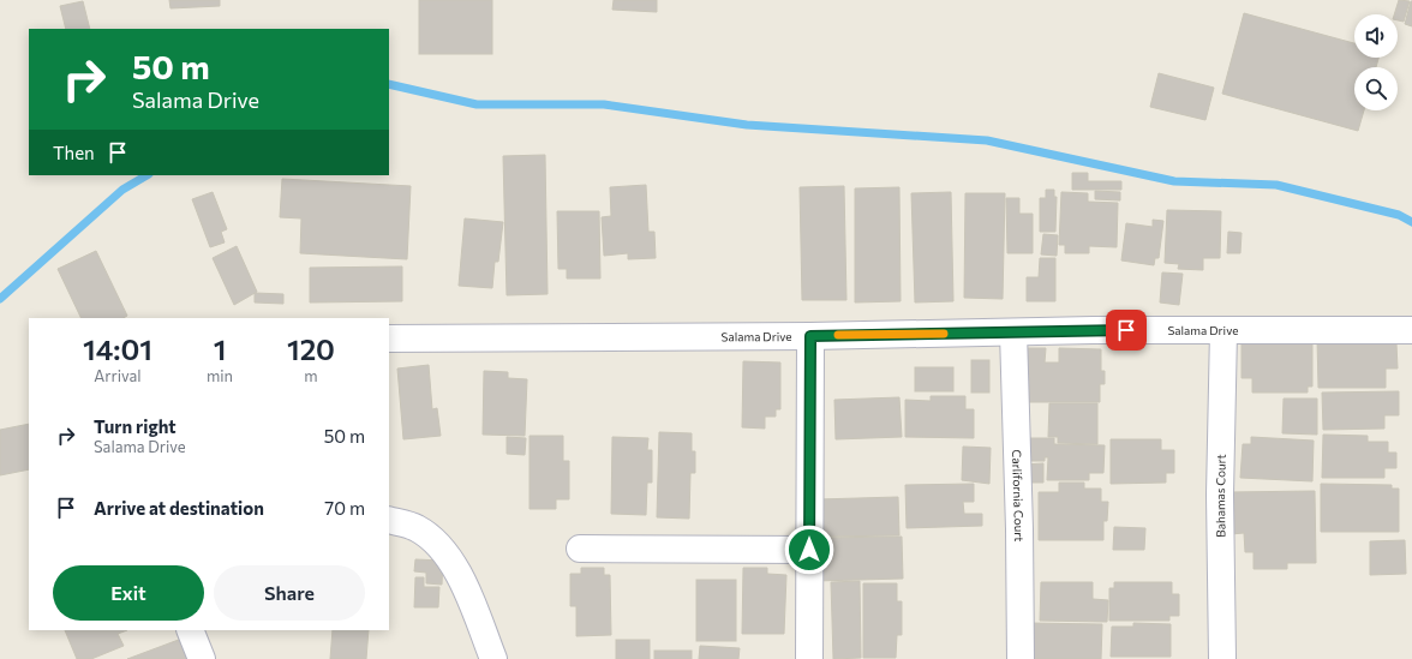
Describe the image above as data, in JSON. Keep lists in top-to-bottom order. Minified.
{"streets":{"street":["Salama Drive","Carlifornia Court","Bahamas Court"]},"crossings":[["Salama Drive","Carlifornia Court"],["Salama Drive","Bahamas Court"]],"page":{"turn":["50 m","Salama Drive"],"then":"Then","eta":["14:01","Arrival","1","min","120","m"],"list":[{"name":"Turn right","note":"Salama Drive","value":"50 m"},{"name":"Arrive at destination","value":"70 m"}],"buttons":["Exit","Share"]}}
